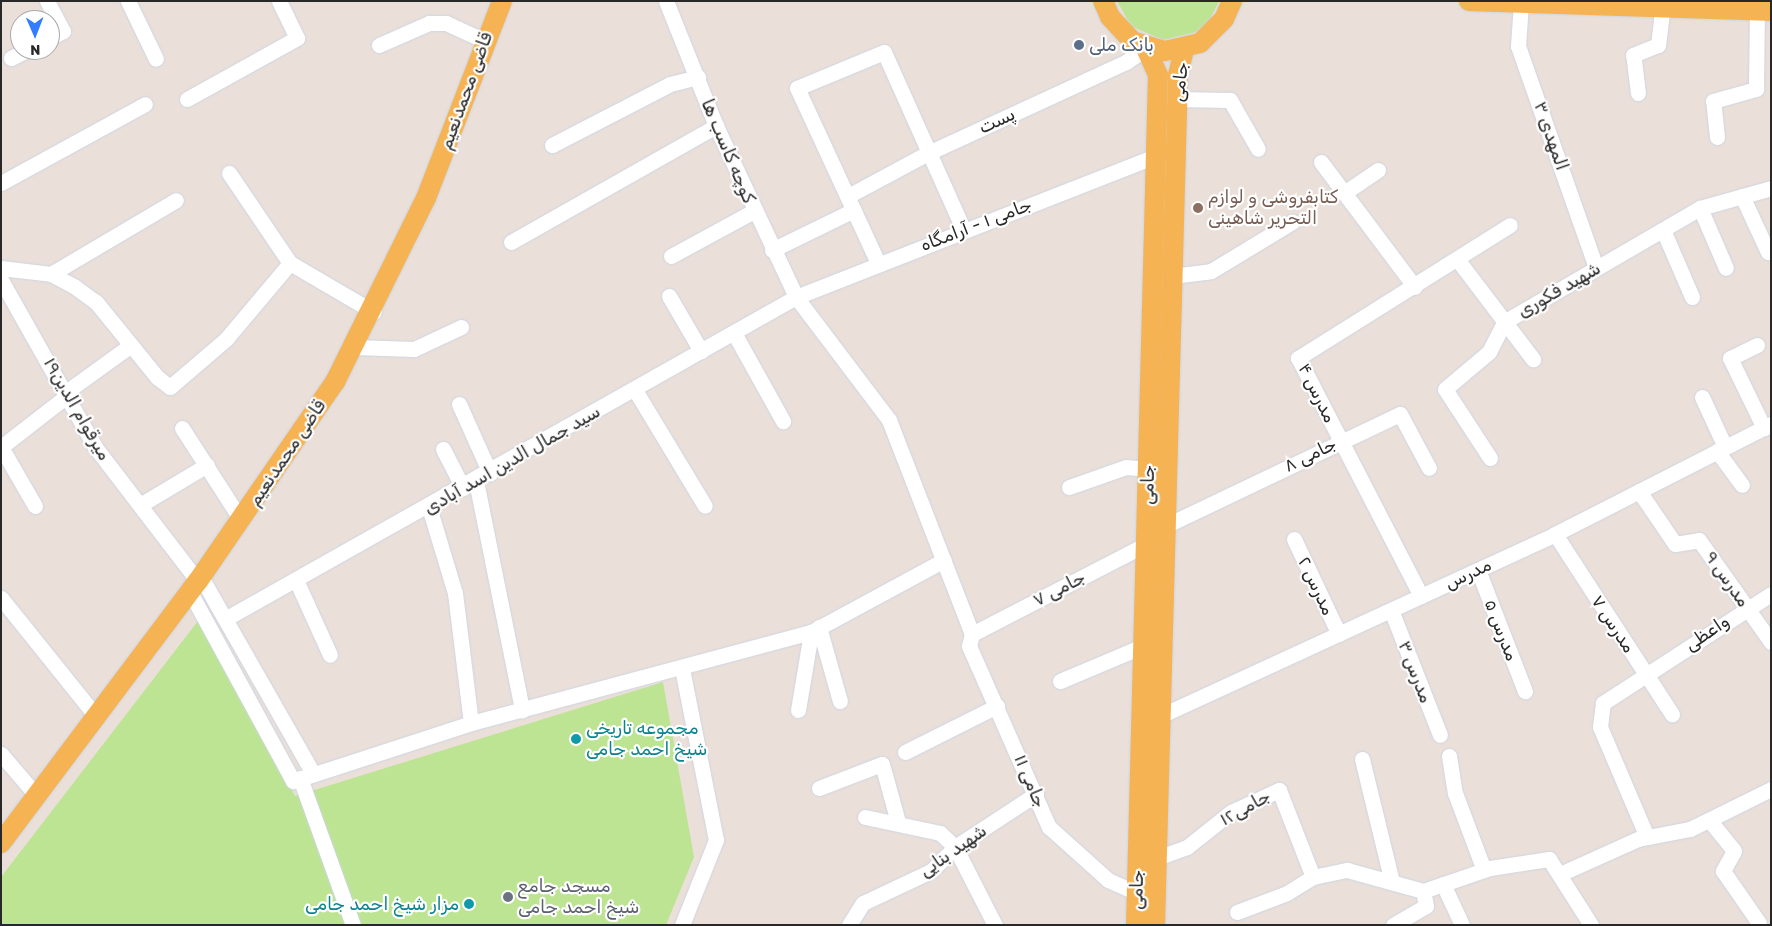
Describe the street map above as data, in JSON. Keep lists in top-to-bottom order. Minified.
{"streets":{"main road":["جامی","قاضی محمدنعیم"],"street":["پست","المهدی ۳","کوچه کاسب ها","جامی ۱ - آرامگاه","شهید فکوری","مدرس ۴","میرقوام الدین۱۹","جامی ۸","سید جمال الدین اسد آبادی","مدرس","مدرس ۹","مدرس ۲","جامی ۷","مدرس ۷","مدرس ۵","واعظی","مدرس ۳","جامی ۱۱","جامی۱۲","شهید بنایی"]},"crossings":[["جامی","پست"],["جامی","جامی ۱ - آرامگاه"],["جامی","جامی ۸"],["جامی","مدرس"],["جامی","جامی ۷"],["جامی","جامی ۱۱"],["جامی","جامی۱۲"],["قاضی محمدنعیم","میرقوام الدین۱۹"],["المهدی ۳","شهید فکوری"],["کوچه کاسب ها","جامی ۱ - آرامگاه"],["کوچه کاسب ها","سید جمال الدین اسد آبادی"],["کوچه کاسب ها","جامی ۱۱"],["جامی ۱ - آرامگاه","سید جمال الدین اسد آبادی"],["مدرس ۴","جامی ۸"],["مدرس ۴","مدرس"],["مدرس","مدرس ۹"],["مدرس","مدرس ۲"],["مدرس","مدرس ۷"],["مدرس","مدرس ۵"],["مدرس","مدرس ۳"],["مدرس ۹","واعظی"],["جامی ۷","جامی ۱۱"],["مدرس ۷","واعظی"],["جامی ۱۱","شهید بنایی"]],"places":["بانک ملی","کتابفروشی و لوازم التحریر شاهینی","مجموعه تاریخی شیخ احمد جامی","مسجد جامع شیخ احمد جامی","مزار شیخ احمد جامی"],"north":"bottom"}
